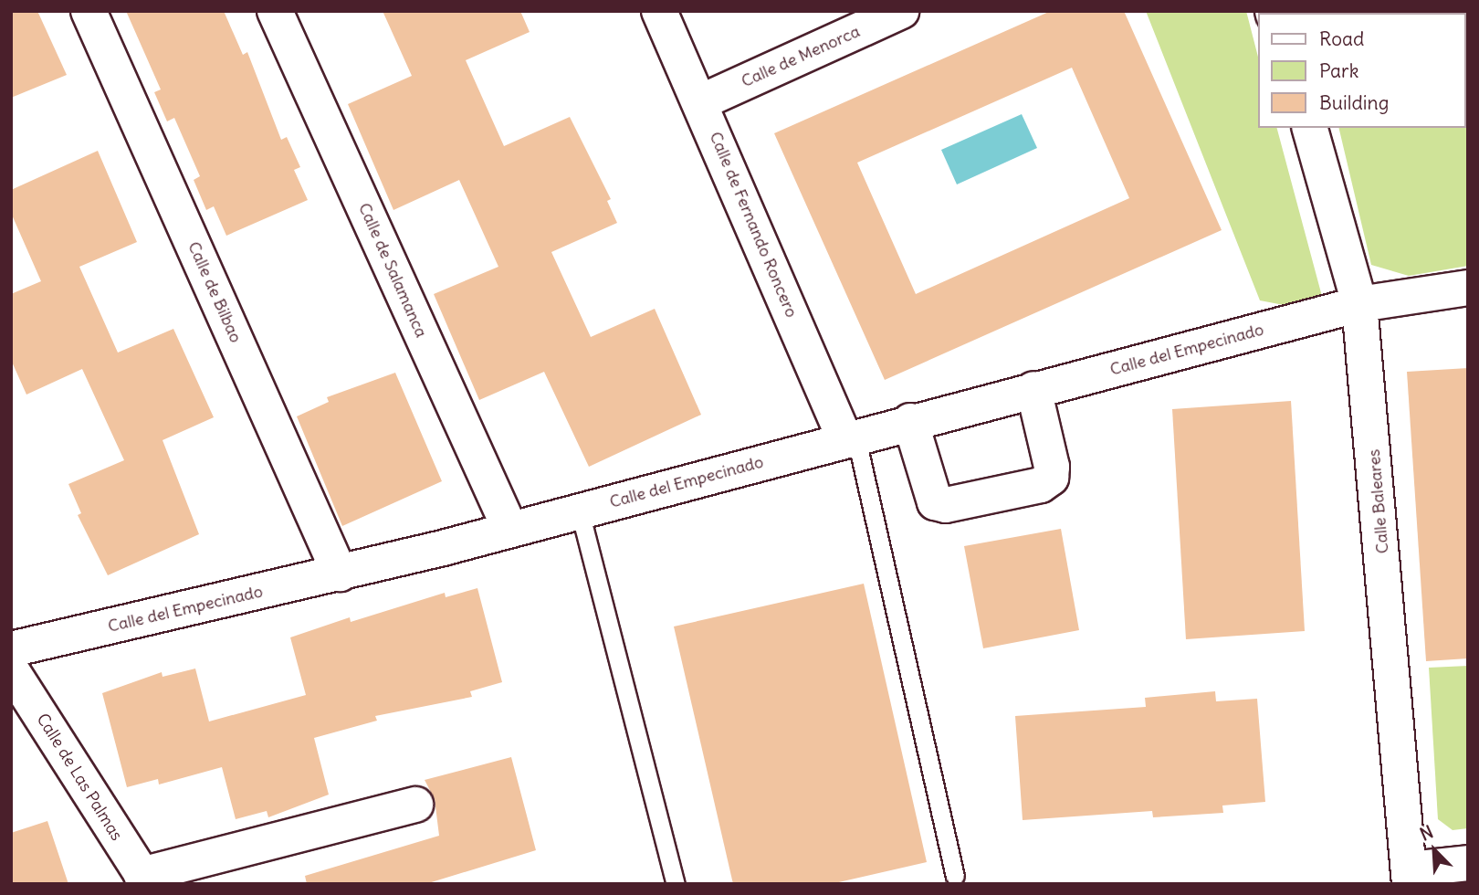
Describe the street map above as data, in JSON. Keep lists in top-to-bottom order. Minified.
{"streets":{"street":["Calle de Menorca","Calle de Fernando Roncero","Calle de Salamanca","Calle de Bilbao","Calle del Empecinado","Calle Baleares","Calle de Las Palmas"]},"crossings":[["Calle de Menorca","Calle de Fernando Roncero"],["Calle de Fernando Roncero","Calle del Empecinado"],["Calle de Salamanca","Calle del Empecinado"],["Calle de Bilbao","Calle del Empecinado"],["Calle del Empecinado","Calle Baleares"]],"legend":["Road","Park","Building"],"north":"top left"}
